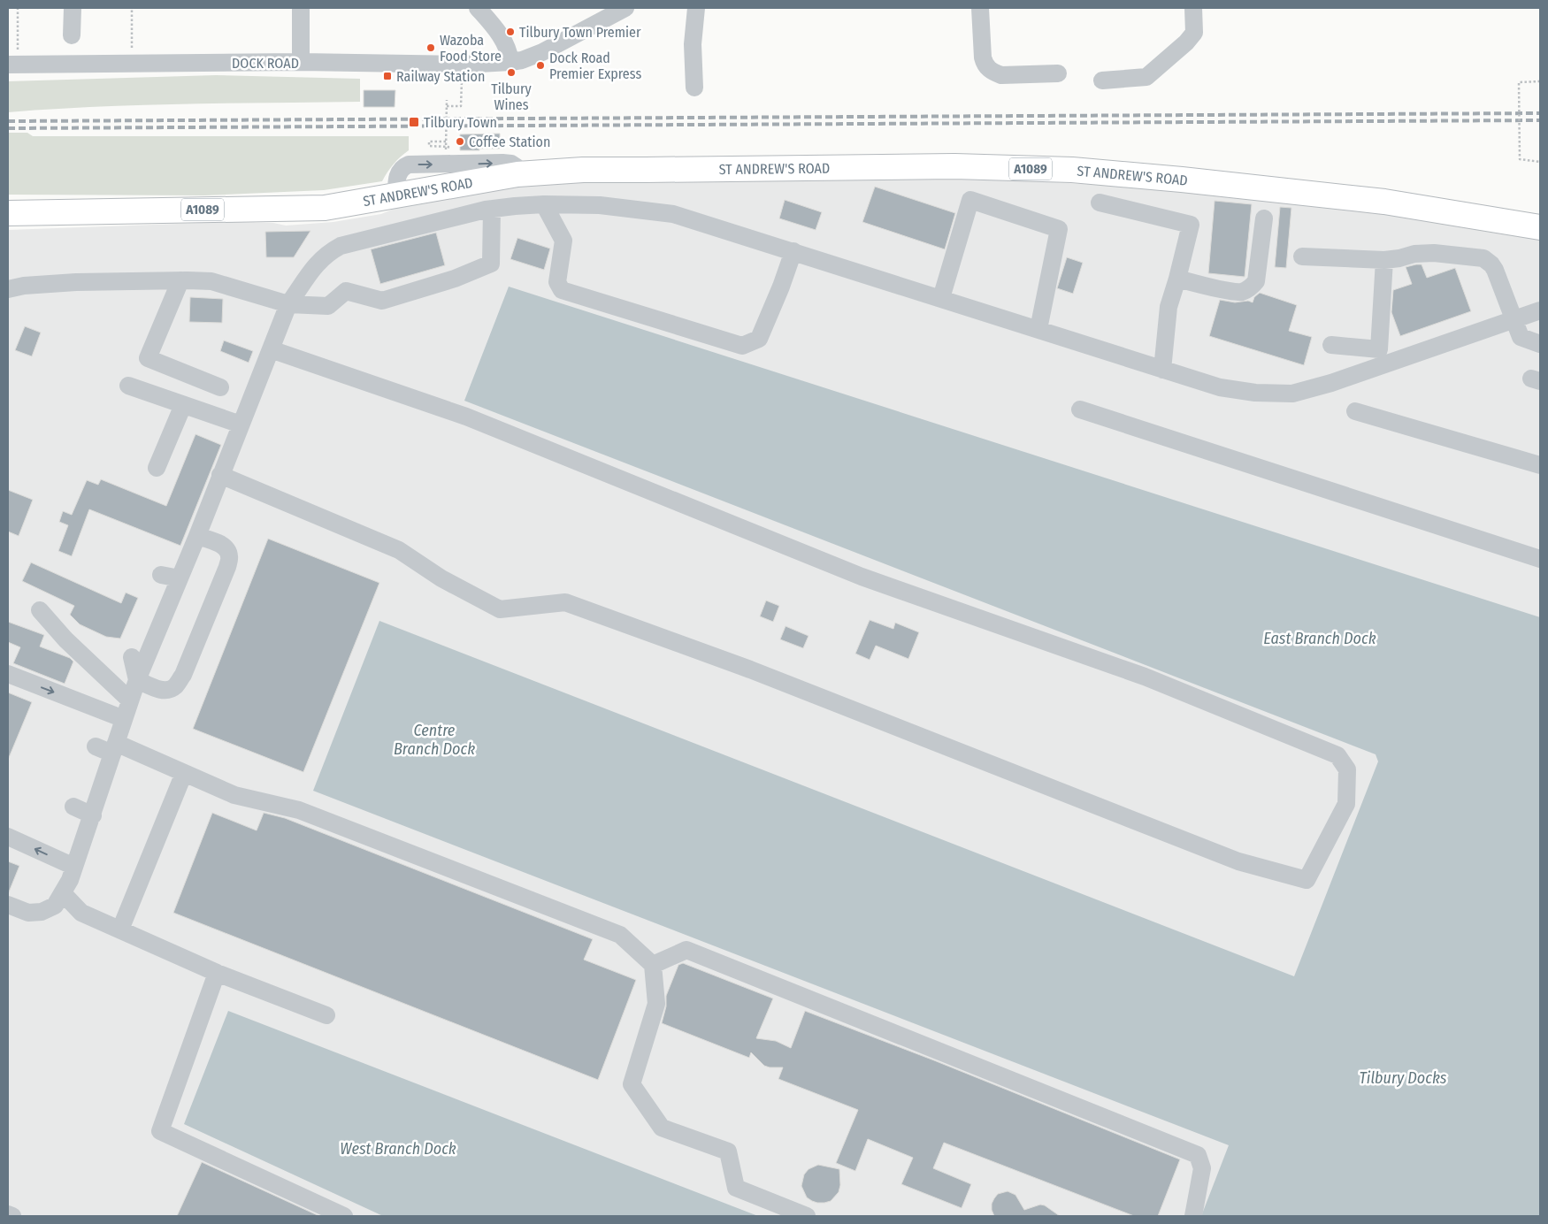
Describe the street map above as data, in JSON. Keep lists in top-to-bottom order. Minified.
{"streets":{"highway":["ST ANDREW'S ROAD","A1089"],"street":["DOCK ROAD"]},"water":["East Branch Dock","Centre Branch Dock","Tilbury Docks","West Branch Dock"],"places":{"other":["Tilbury Town Premier","Wazoba Food Store","Dock Road Premier Express","Tilbury Wines","Coffee Station"],"transit":["Railway Station","Tilbury Town"]}}
